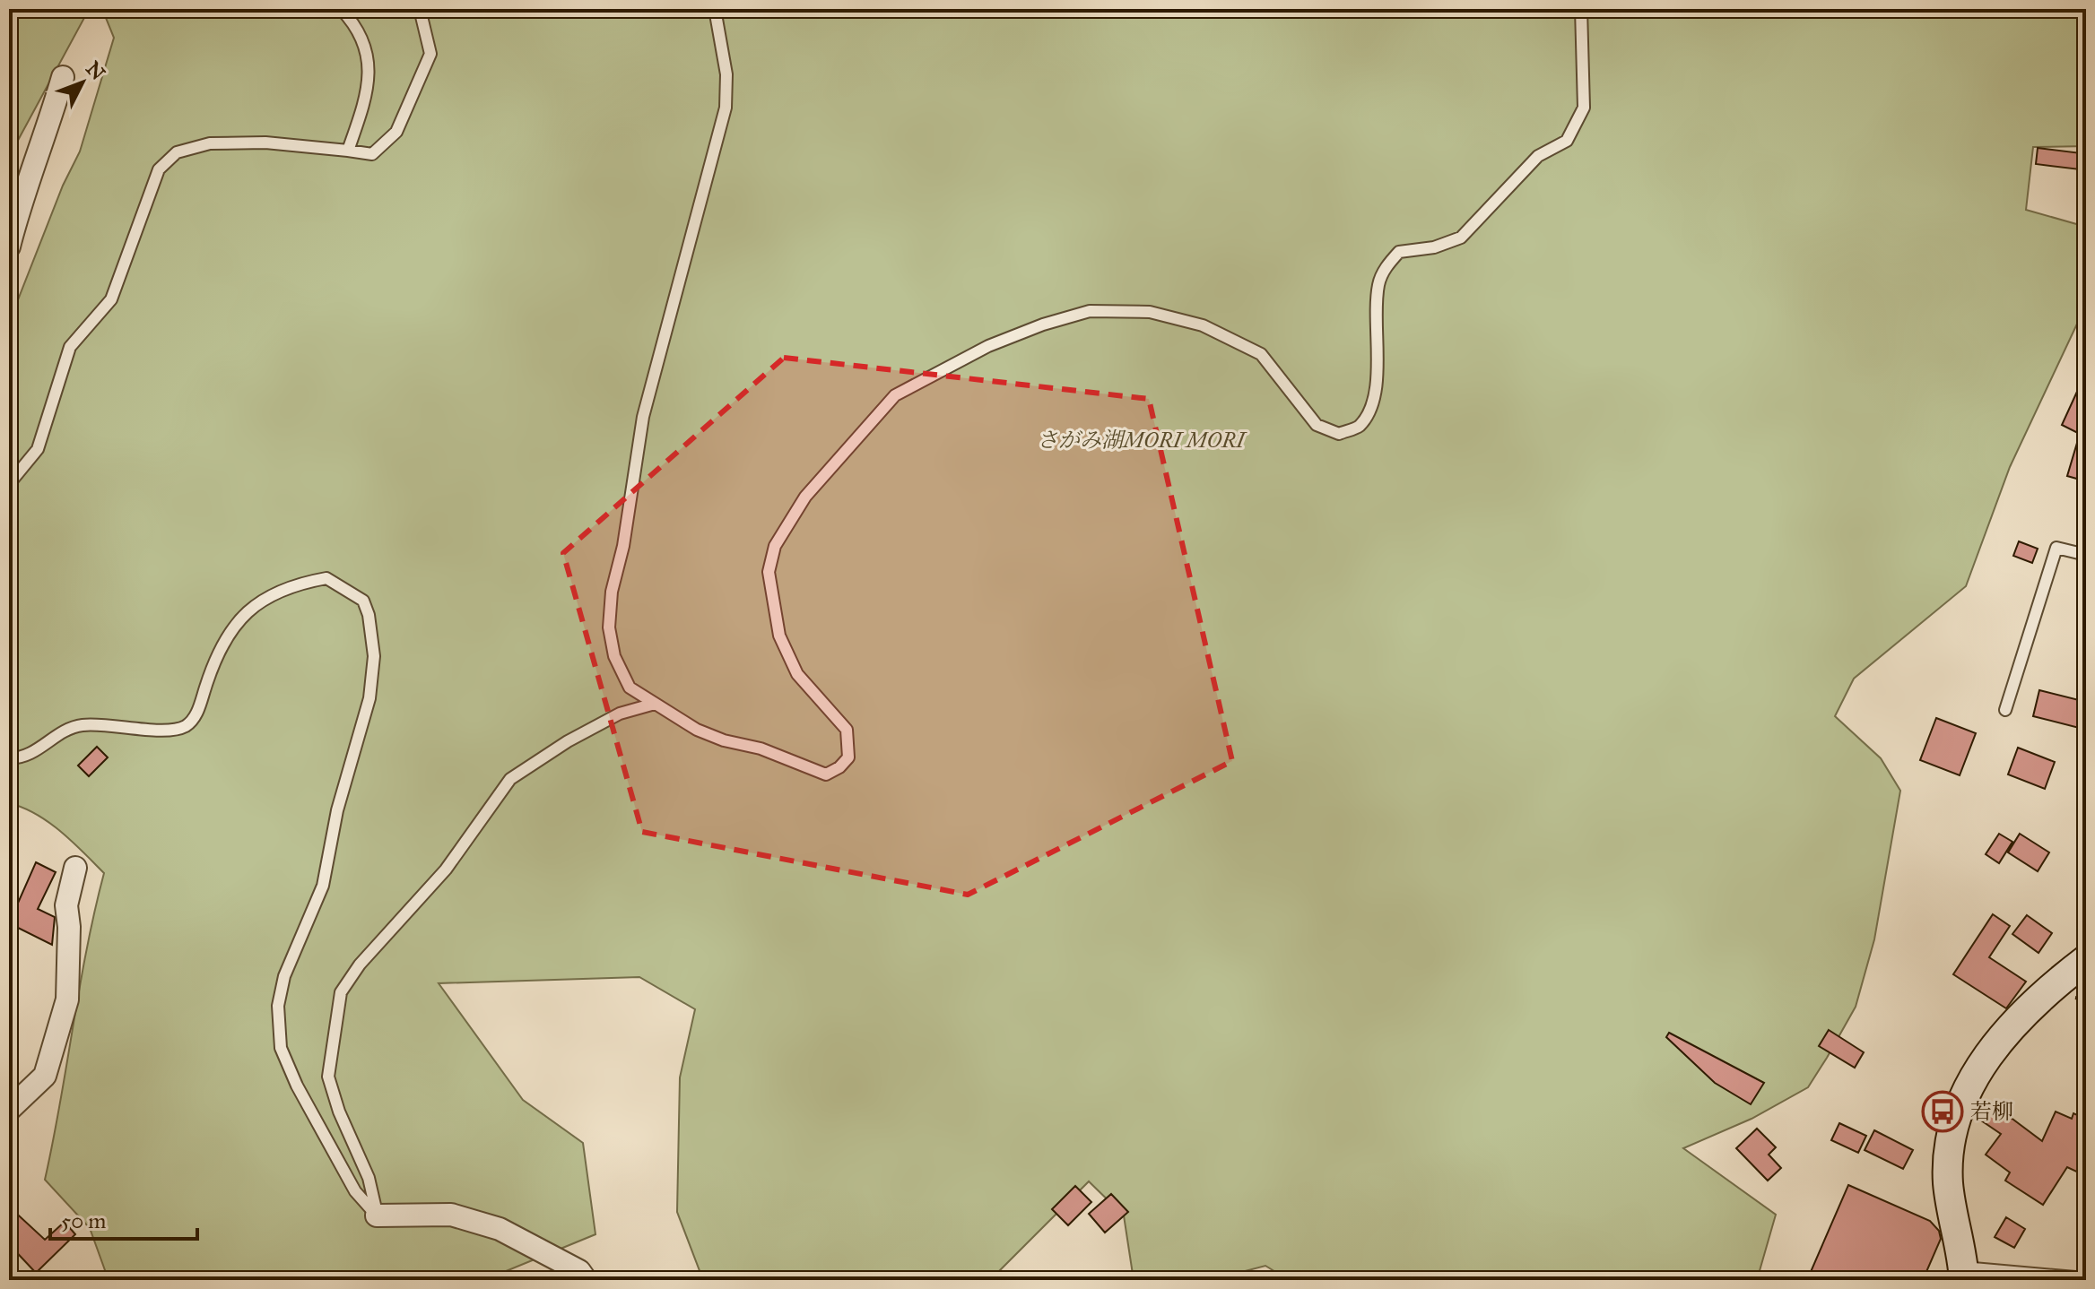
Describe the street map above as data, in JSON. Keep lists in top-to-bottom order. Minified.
{"parks":["さがみ湖MORI MORI"],"places":{"bus stop":["若柳"]},"scale_bar":"50 m","north":"top right"}
